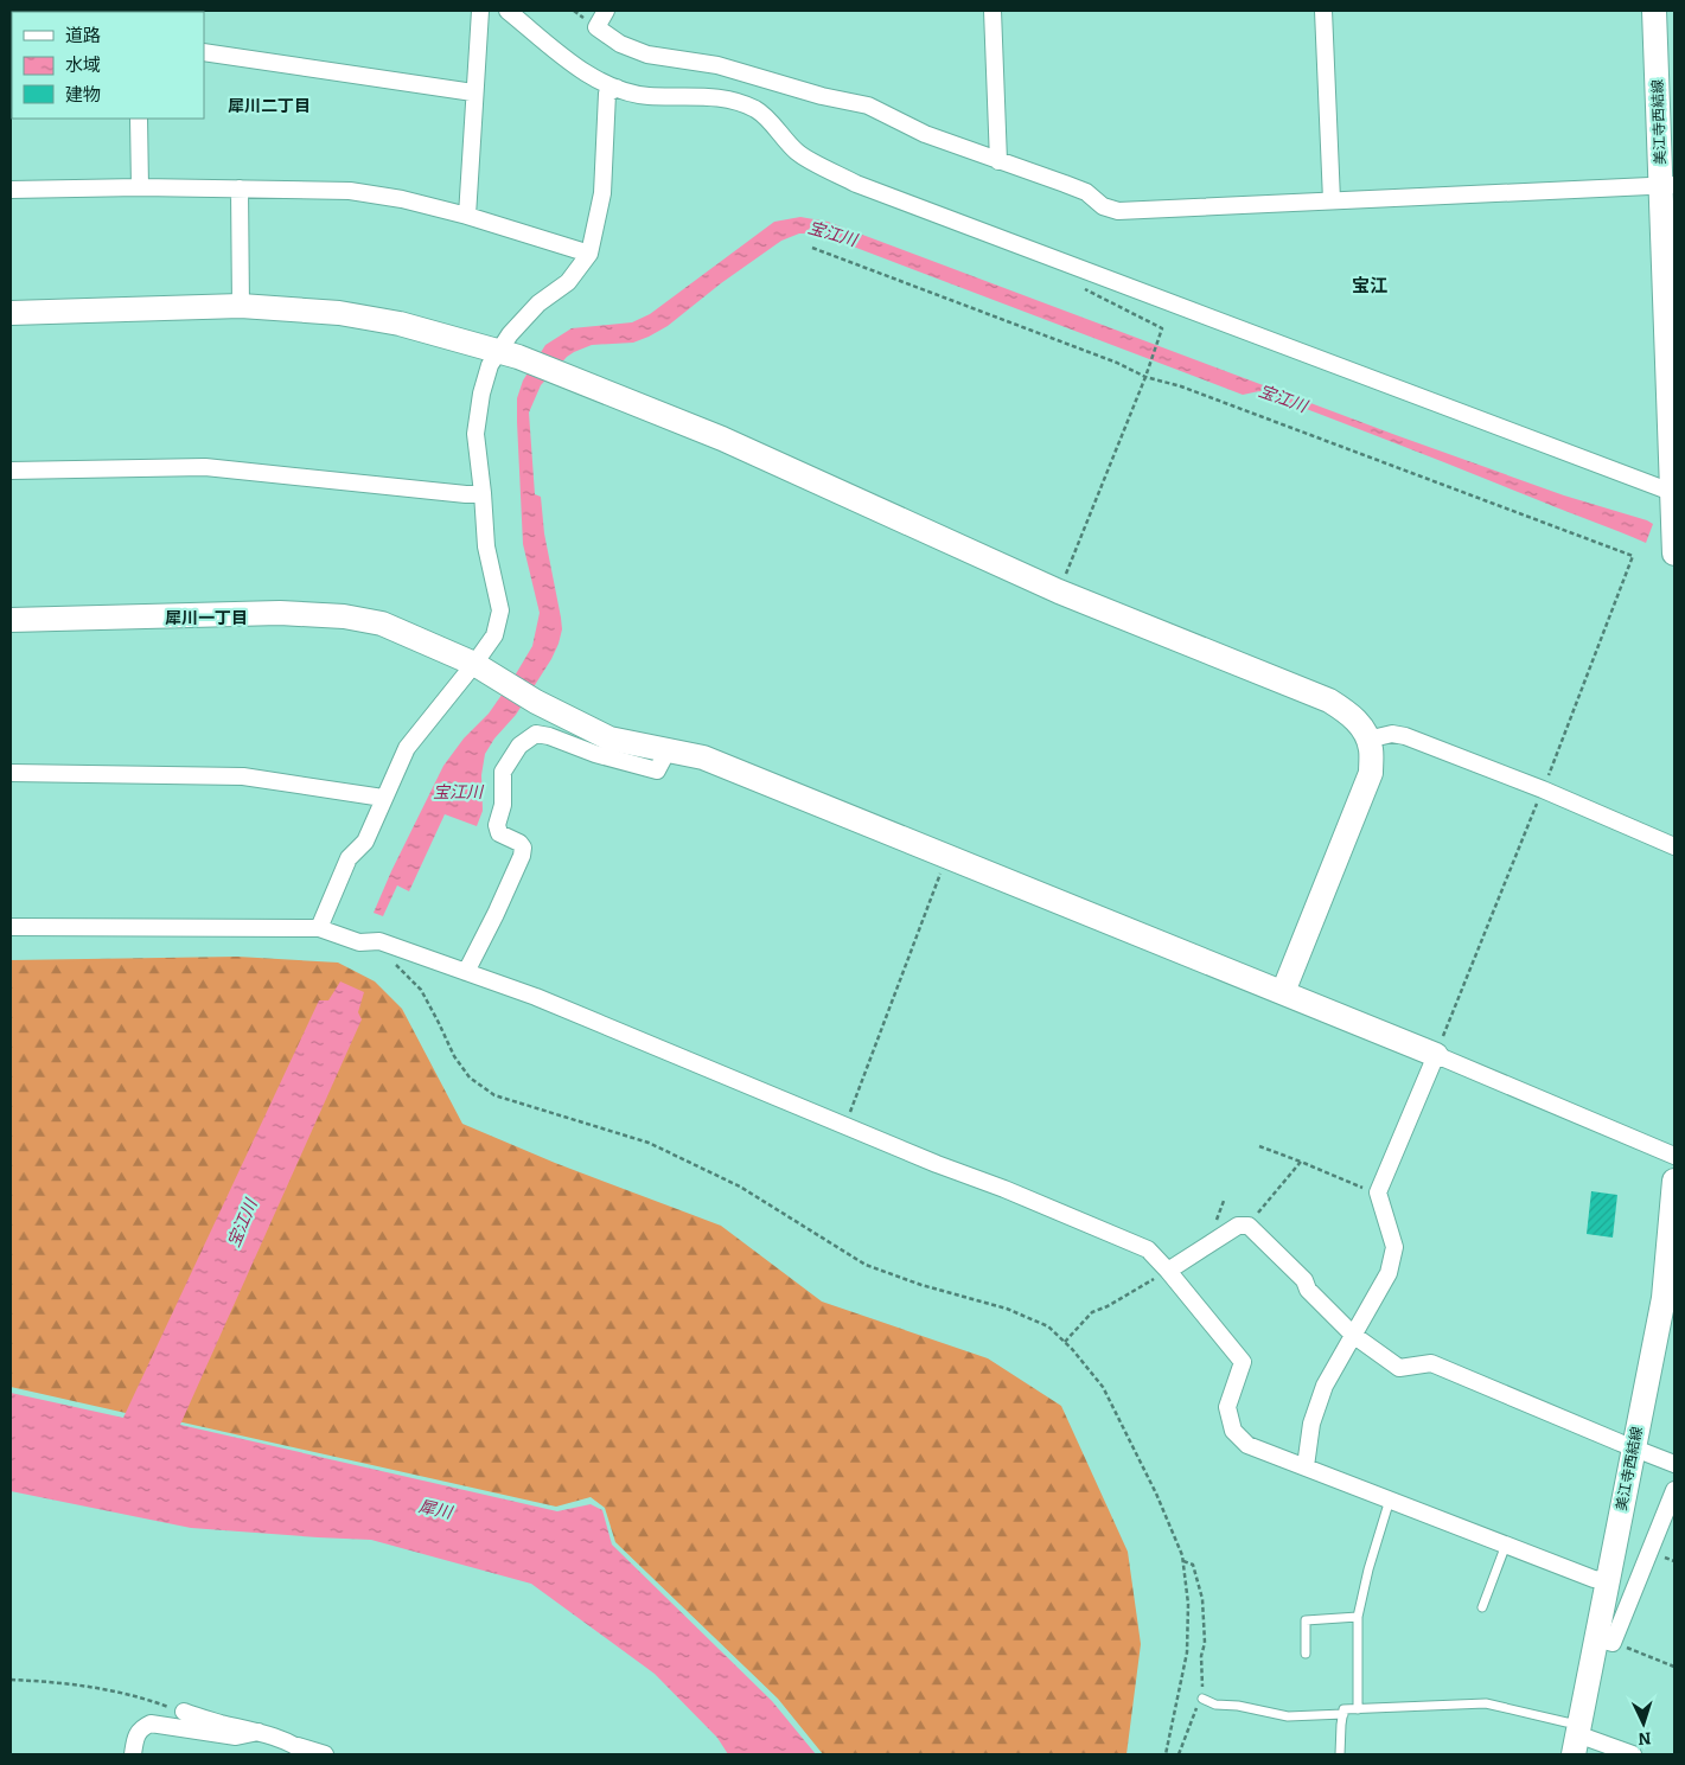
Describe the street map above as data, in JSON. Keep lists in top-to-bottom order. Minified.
{"streets":{"street":["美江寺西結線"]},"districts":["犀川二丁目","宝江","犀川一丁目"],"water":["宝江川","犀川"],"legend":["道路","水域","建物"],"north":"bottom"}
